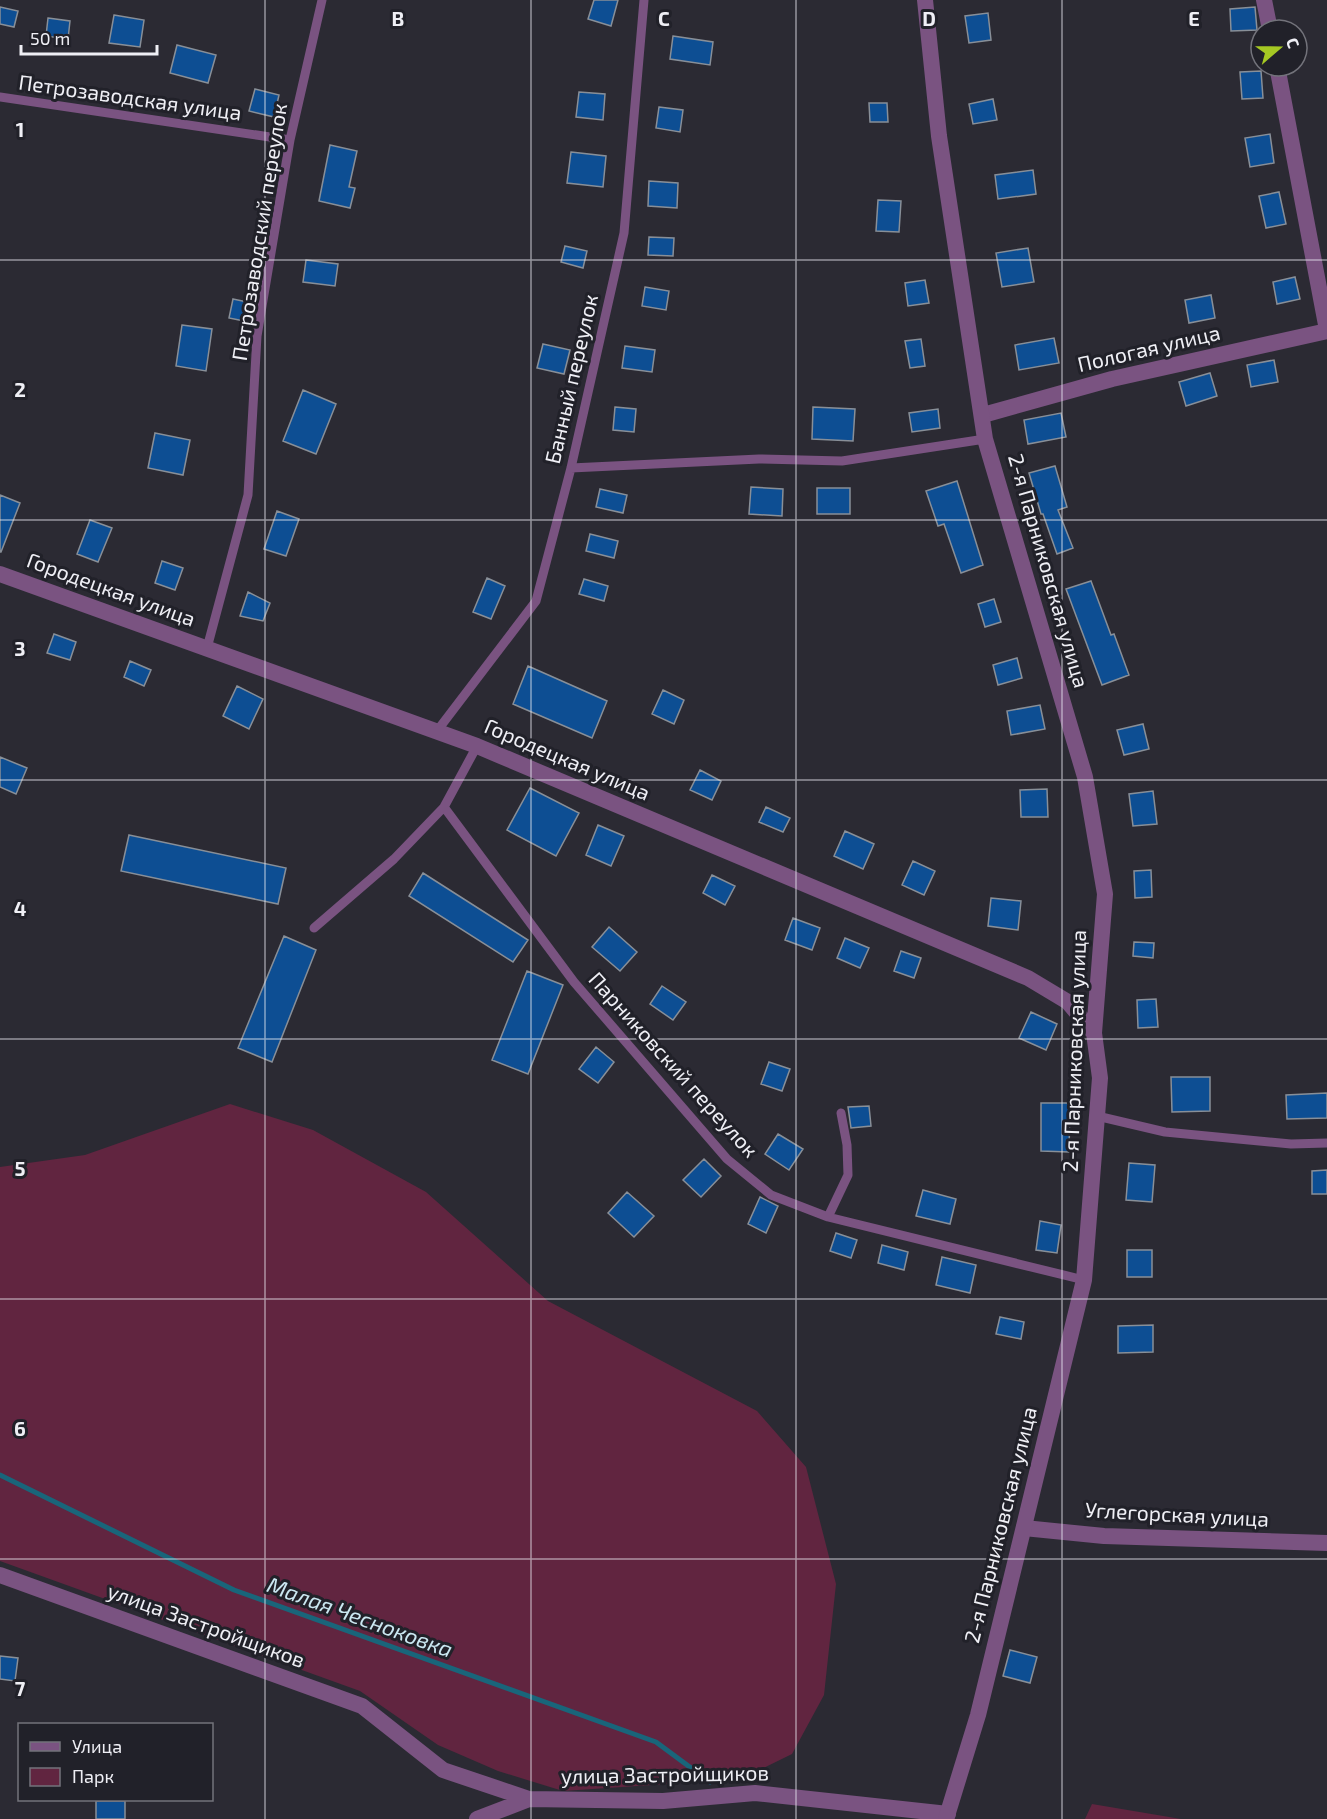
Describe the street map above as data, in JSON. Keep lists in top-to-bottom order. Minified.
{"streets":{"street":["Пологая улица","2-я Парниковская улица","Городецкая улица","Углегорская улица","улица Застройщиков"],"lane":["Петрозаводская улица","Петрозаводский переулок","Банный переулок","Парниковский переулок"]},"crossings":[["Петрозаводская улица","Петрозаводский переулок"],["Петрозаводский переулок","Городецкая улица"],["Пологая улица","2-я Парниковская улица"],["Банный переулок","Городецкая улица"],["2-я Парниковская улица","Городецкая улица"],["2-я Парниковская улица","Парниковский переулок"],["2-я Парниковская улица","Углегорская улица"],["2-я Парниковская улица","улица Застройщиков"]],"water":["Малая Чесноковка"],"legend":["Улица","Парк"],"scale_bar":"50 m","north":"right","grid":{"columns":["B","C","D","E"],"rows":["1","2","3","4","5","6","7"]}}
